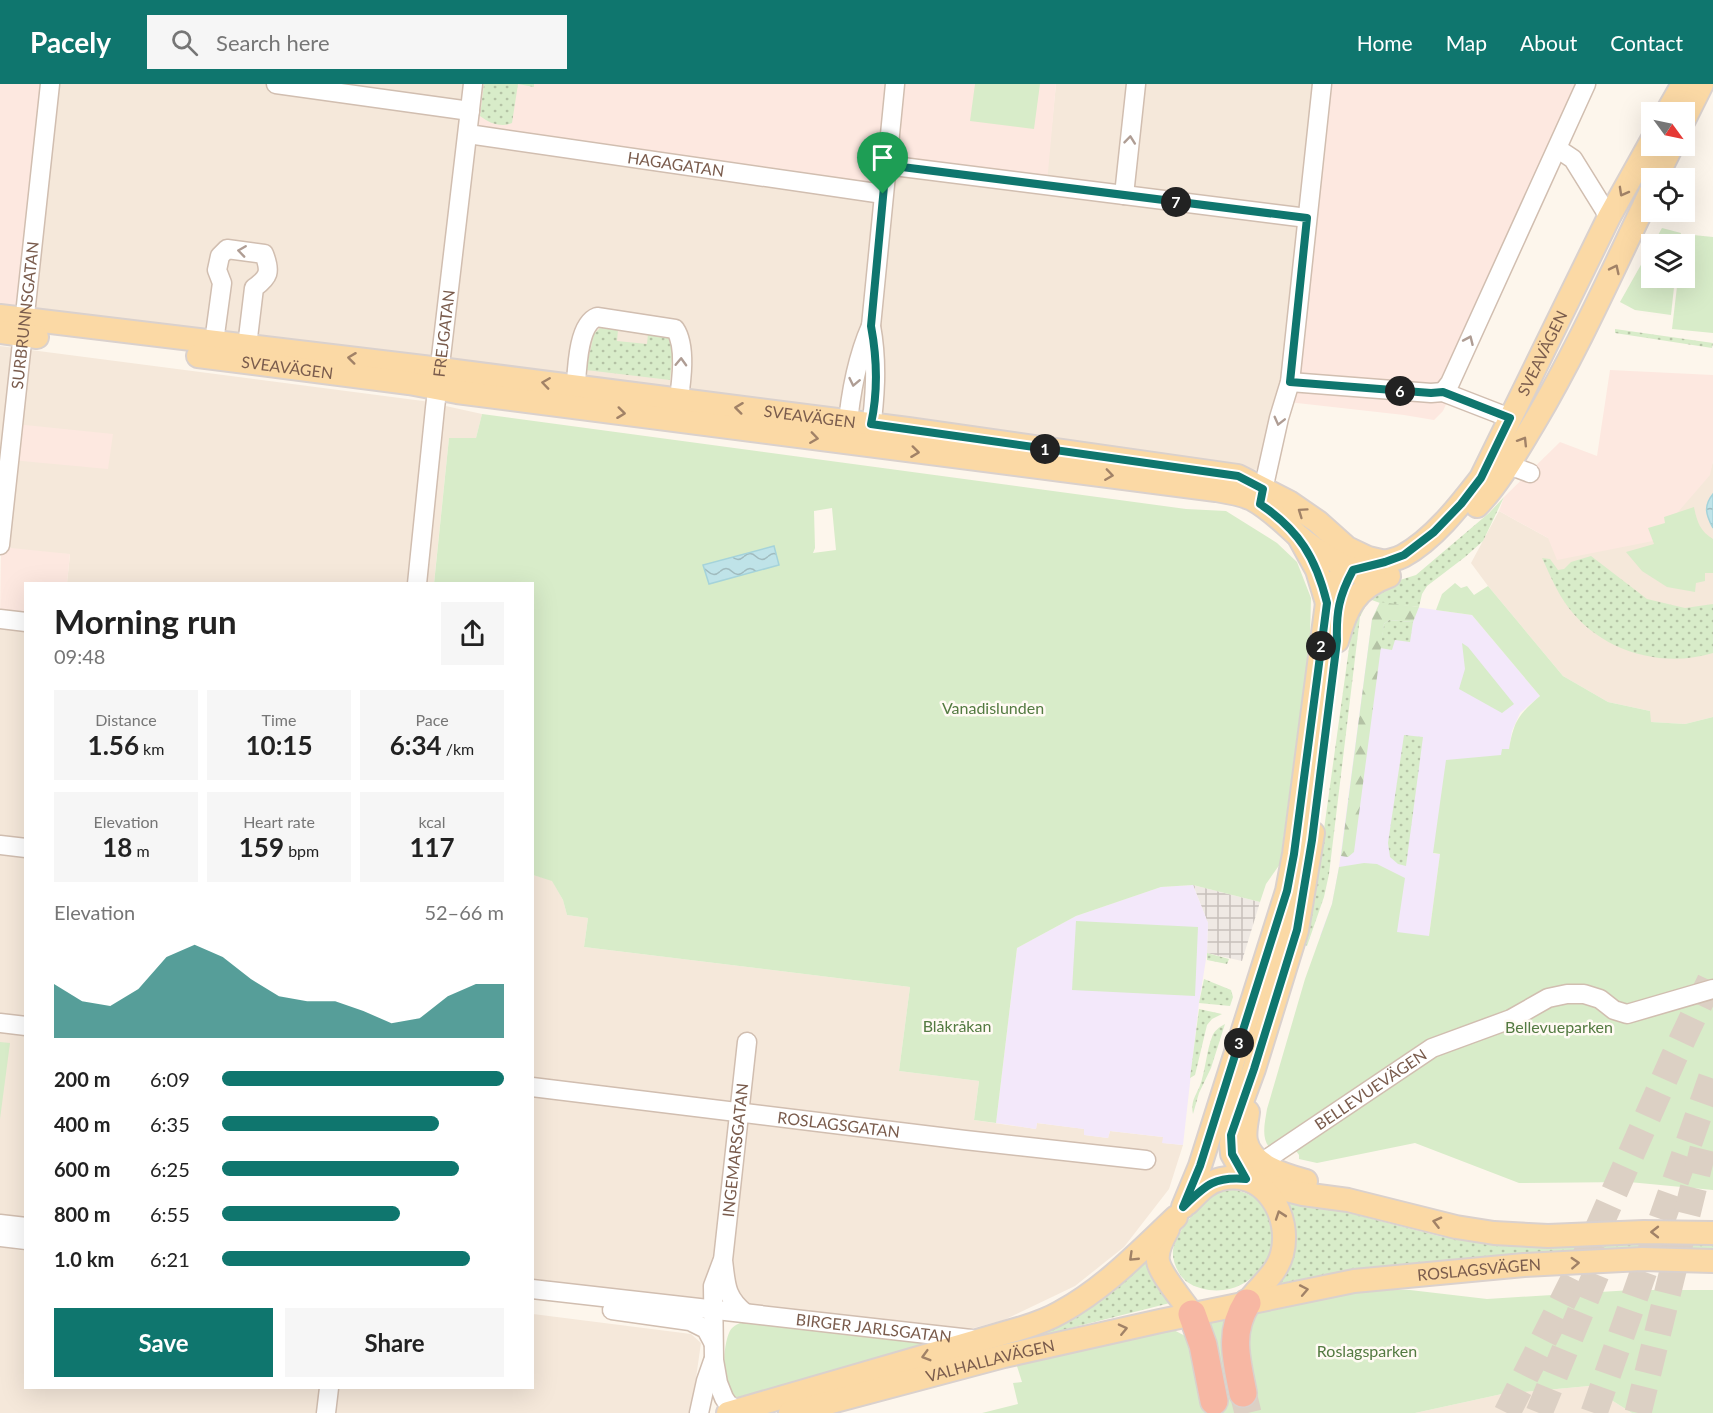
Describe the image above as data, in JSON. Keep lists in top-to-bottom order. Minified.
{"streets":{"main road":["SVEAVÄGEN","ROSLAGSVÄGEN","BIRGER JARLSGATAN","VALHALLAVÄGEN"],"street":["HAGAGATAN","SURBRUNNSGATAN","FREJGATAN","BELLEVUEVÄGEN","ROSLAGSGATAN","INGEMARSGATAN"]},"crossings":[["HAGAGATAN","FREJGATAN"],["SURBRUNNSGATAN","SVEAVÄGEN"],["FREJGATAN","SVEAVÄGEN"],["BELLEVUEVÄGEN","ROSLAGSVÄGEN"],["BELLEVUEVÄGEN","BIRGER JARLSGATAN"],["BELLEVUEVÄGEN","VALHALLAVÄGEN"],["ROSLAGSGATAN","INGEMARSGATAN"],["INGEMARSGATAN","BIRGER JARLSGATAN"],["INGEMARSGATAN","VALHALLAVÄGEN"],["ROSLAGSVÄGEN","BIRGER JARLSGATAN"],["ROSLAGSVÄGEN","VALHALLAVÄGEN"],["BIRGER JARLSGATAN","VALHALLAVÄGEN"]],"parks":["Vanadislunden","Blåkråkan","Bellevueparken","Roslagsparken"],"north":"bottom right","page":{"header":"Pacely","search":"Search here","nav":["Home","Map","About","Contact"],"pins":["7","6","1","2","3"],"heading":["Morning run","09:48"],"stats":[["Distance","1.56 km"],["Time","10:15"],["Pace","6:34 /km"],["Elevation","18 m"],["Heart rate","159 bpm"],["kcal","117"]],"chart":["Elevation","52–66 m"],"list":[{"name":"200 m","note":"6:09"},{"name":"400 m","note":"6:35"},{"name":"600 m","note":"6:25"},{"name":"800 m","note":"6:55"},{"name":"1.0 km","note":"6:21"}],"buttons":["Save","Share"]}}
